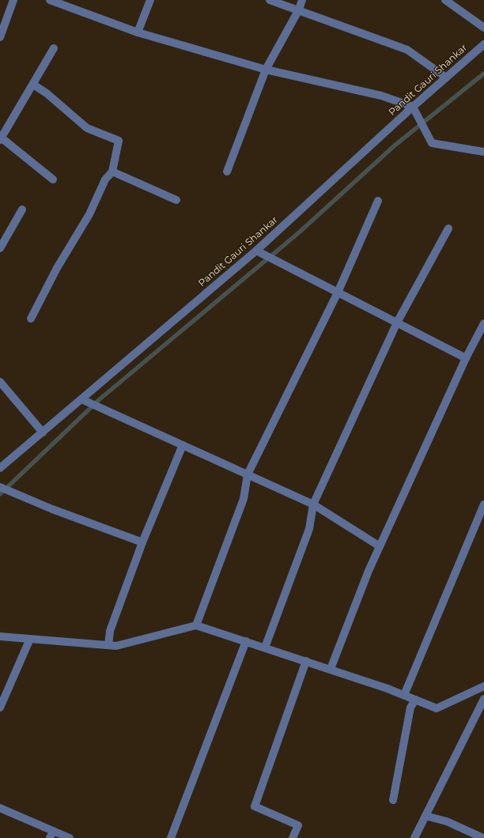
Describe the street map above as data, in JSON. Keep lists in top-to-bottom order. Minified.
{"streets":{"street":["Pandit Gauri Shankar"]}}
